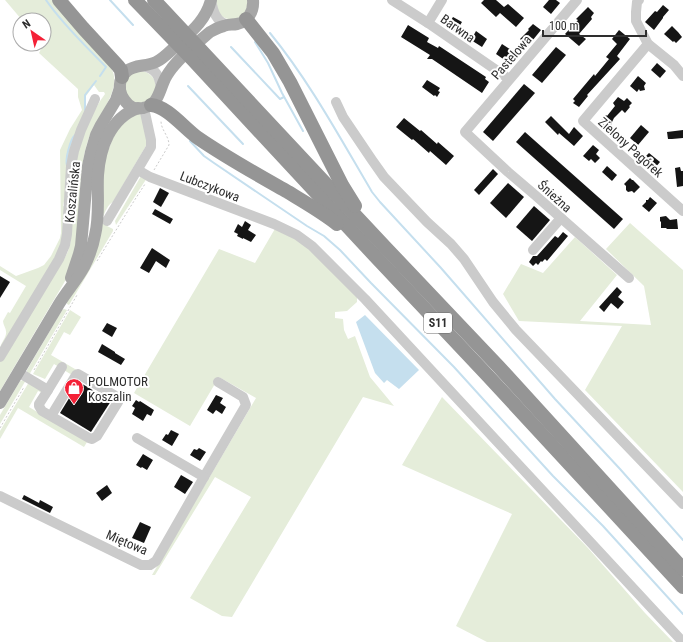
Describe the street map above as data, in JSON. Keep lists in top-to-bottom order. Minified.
{"streets":{"highway":["S11"],"main road":["Koszalińska"],"street":["Barwna","Pastelowa","Zielony Pagórek","Lubczykowa","Śnieżna","Miętowa"]},"crossings":[["Barwna","Pastelowa"],["Pastelowa","Śnieżna"]],"places":{"shop":["POLMOTOR Koszalin"]},"scale_bar":"100 m","north":"top left"}
